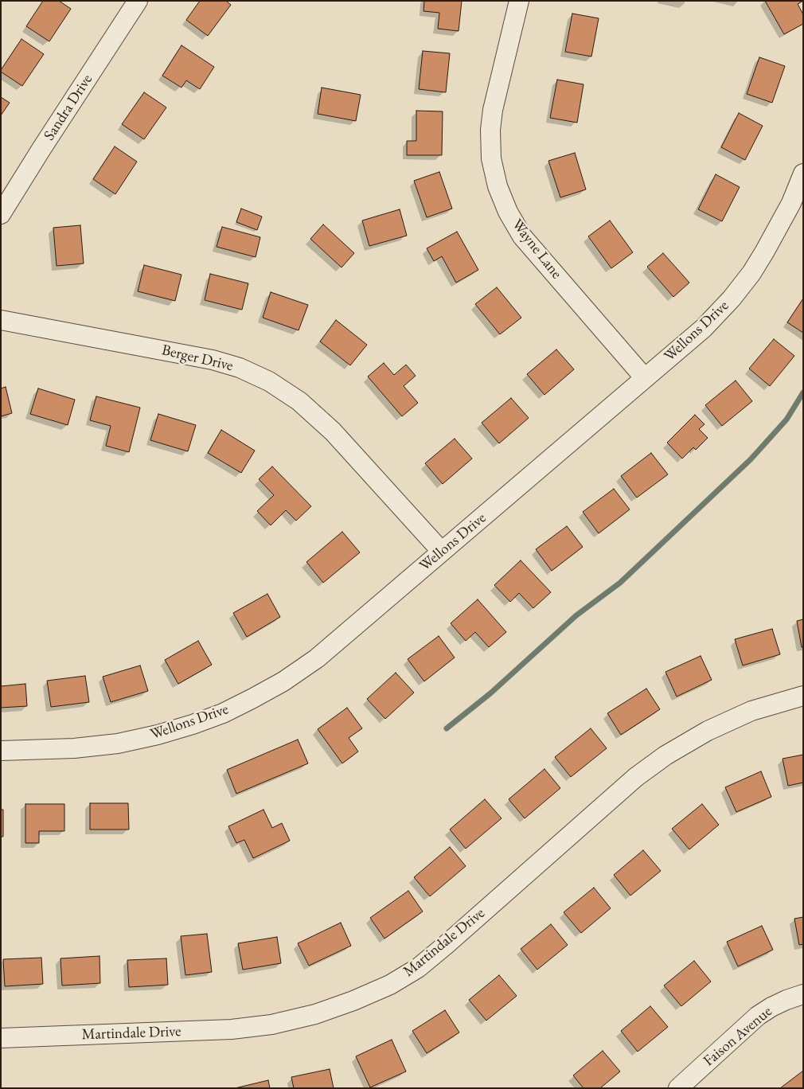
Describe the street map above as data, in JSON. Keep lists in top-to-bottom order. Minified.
{"streets":{"street":["Sandra Drive","Wayne Lane","Wellons Drive","Berger Drive","Martindale Drive","Faison Avenue"]},"crossings":[["Wayne Lane","Wellons Drive"],["Wellons Drive","Berger Drive"]]}
